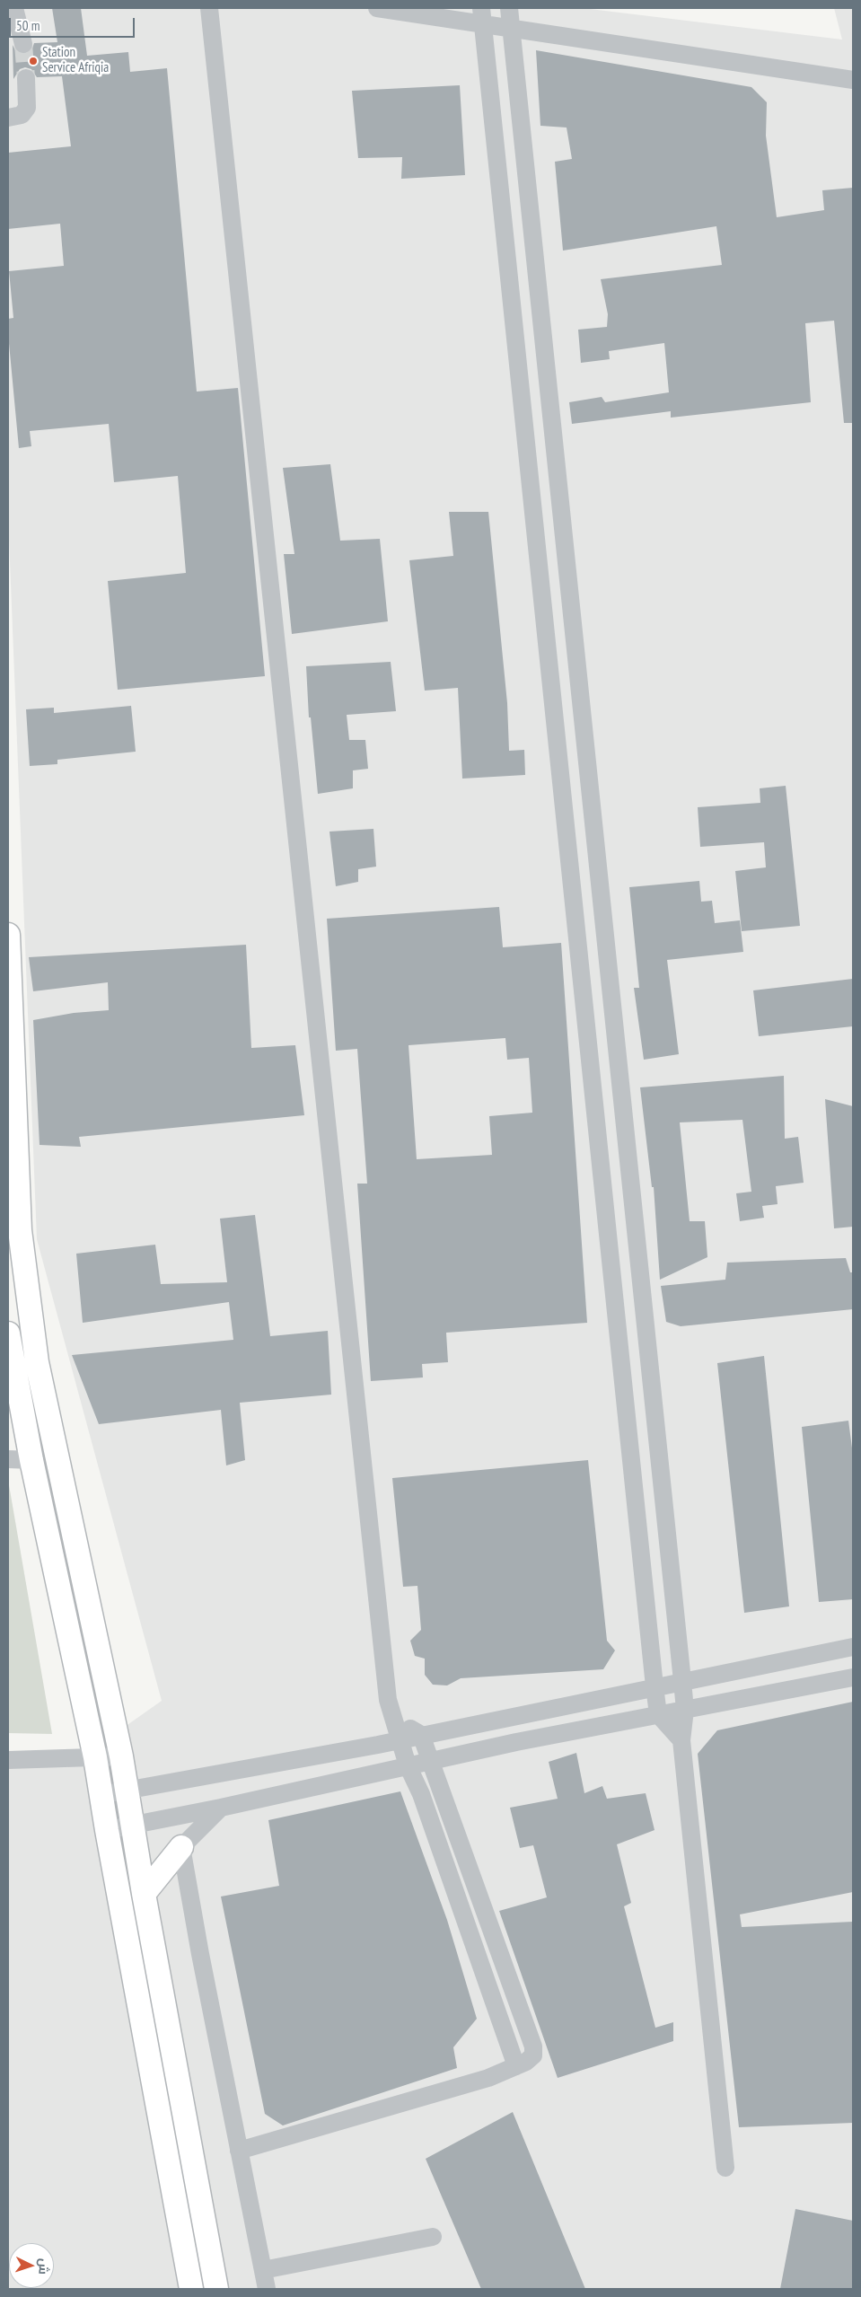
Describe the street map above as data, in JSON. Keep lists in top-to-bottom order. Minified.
{"places":["Station Service Afriqia"],"scale_bar":"50 m","north":"right"}
